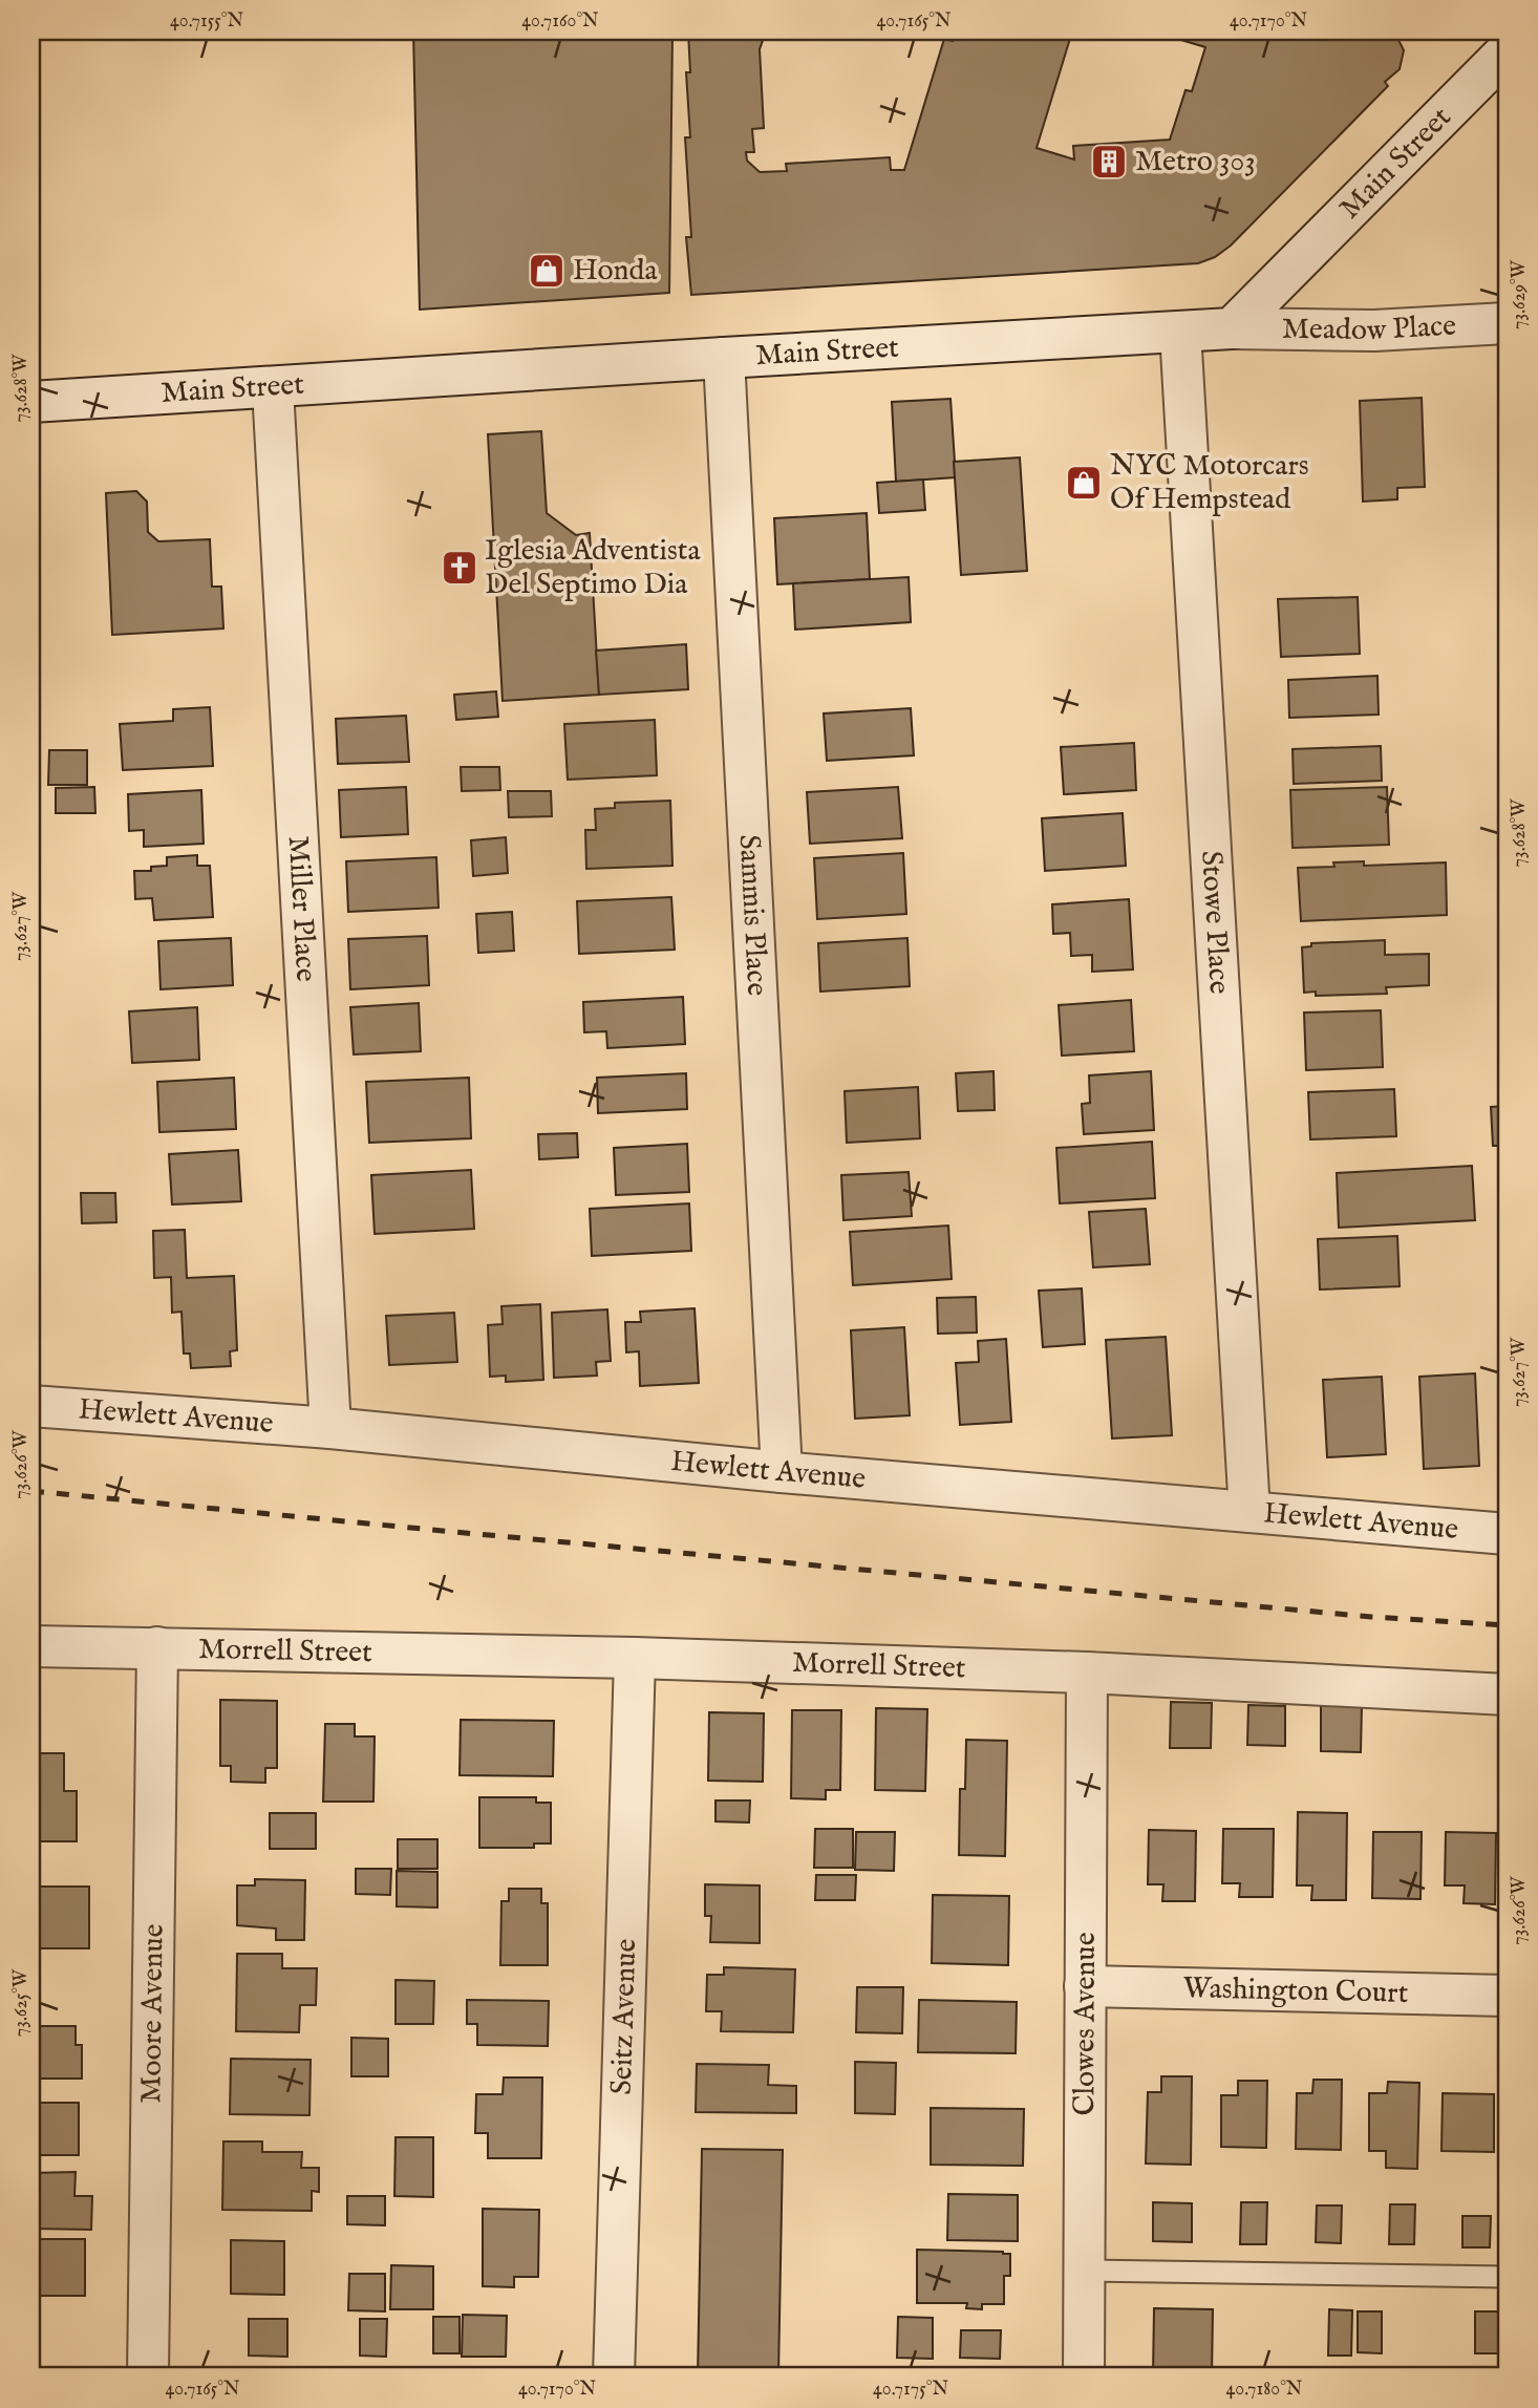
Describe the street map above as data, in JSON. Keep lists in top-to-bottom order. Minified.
{"streets":{"street":["Main Street","Meadow Place","Miller Place","Sammis Place","Stowe Place","Hewlett Avenue","Morrell Street","Washington Court","Moore Avenue","Seitz Avenue","Clowes Avenue"]},"crossings":[["Main Street","Meadow Place"],["Main Street","Miller Place"],["Main Street","Sammis Place"],["Main Street","Stowe Place"],["Miller Place","Hewlett Avenue"],["Sammis Place","Hewlett Avenue"],["Stowe Place","Hewlett Avenue"],["Morrell Street","Moore Avenue"],["Morrell Street","Seitz Avenue"],["Morrell Street","Clowes Avenue"],["Washington Court","Clowes Avenue"]],"places":{"building":["Metro 303"],"shop":["Honda","NYC Motorcars Of Hempstead"],"church":["Iglesia Adventista Del Septimo Dia"]},"coordinates":["40.7155°N","40.7160°N","40.7165°N","40.7170°N","73.629°W","73.628°W","73.627°W","73.626°W","73.625°W","40.7175°N","40.7180°N"]}
